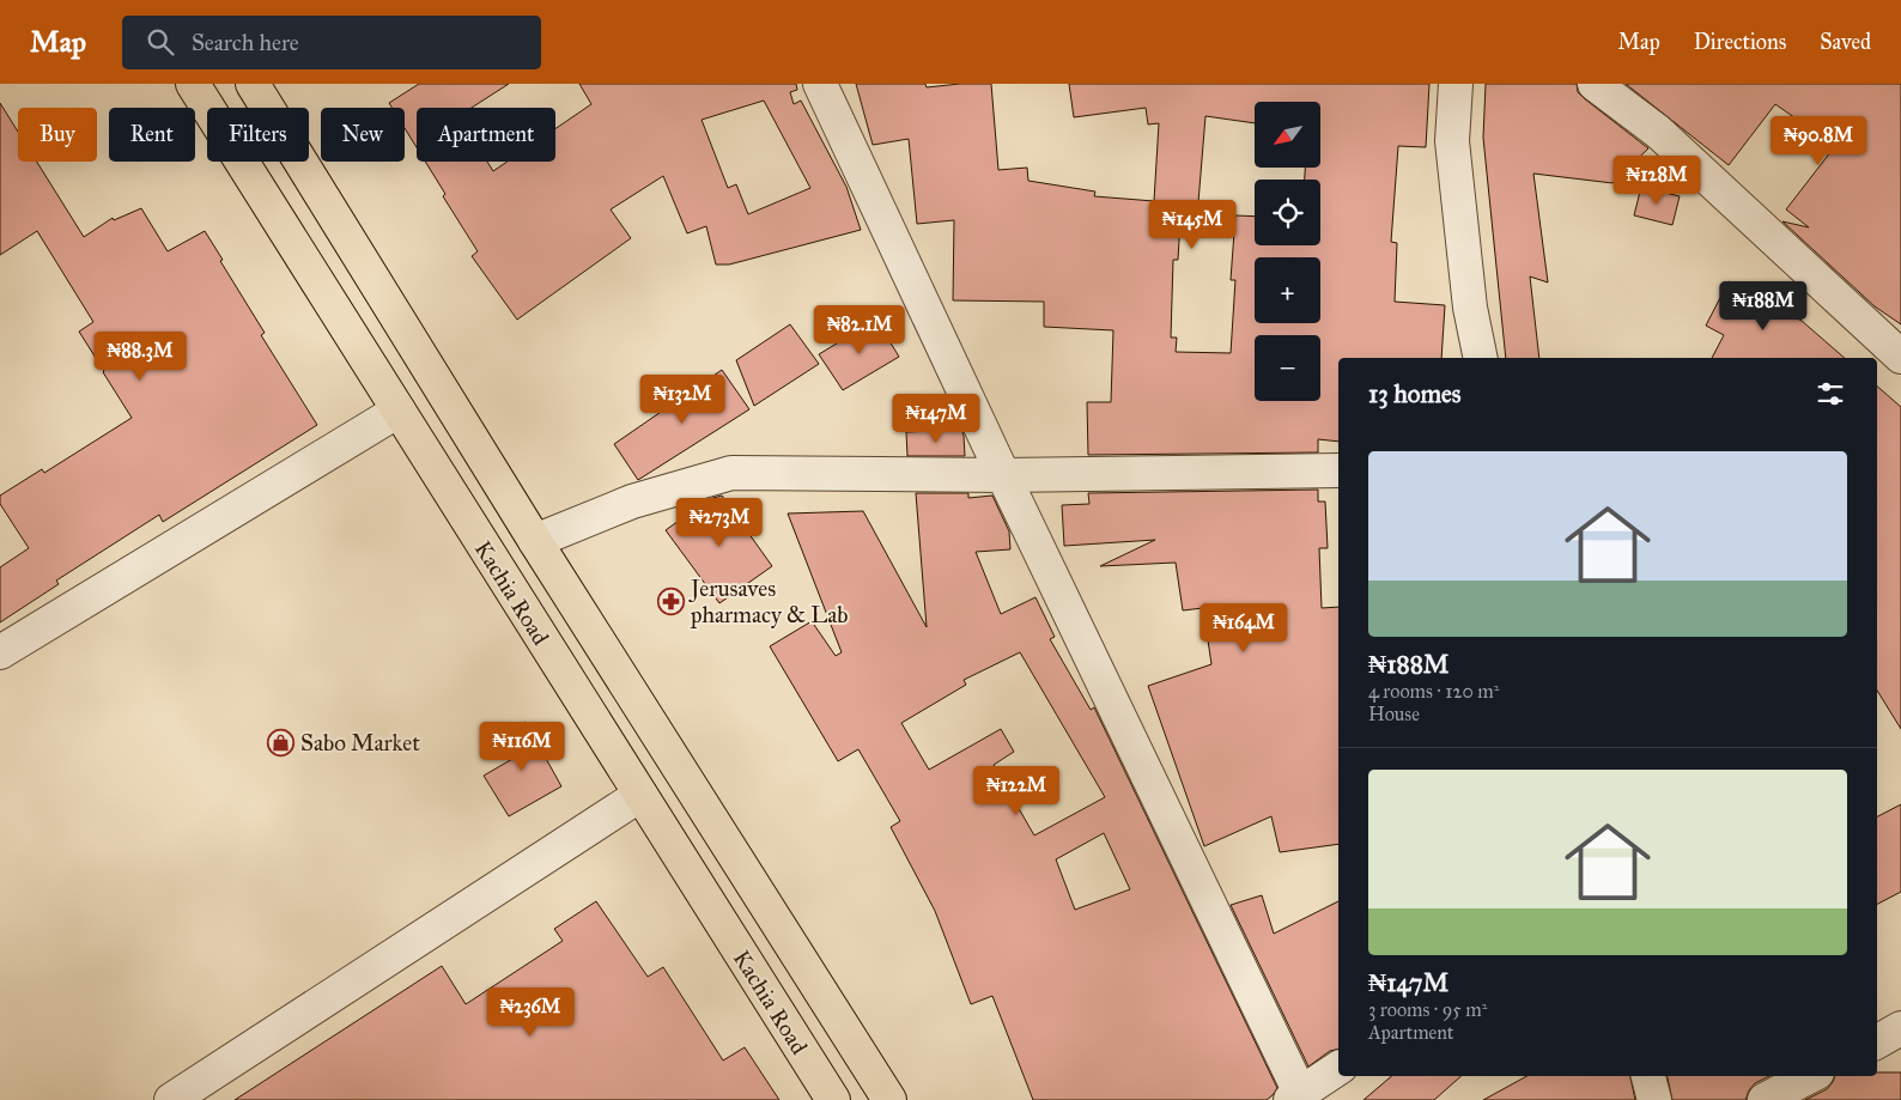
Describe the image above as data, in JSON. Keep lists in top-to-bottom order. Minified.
{"streets":{"highway":["Kachia Road"]},"places":{"pharmacy":["Jerusaves pharmacy & Lab"],"shop":["Sabo Market"]},"north":"bottom left","page":{"header":"Map","search":"Search here","nav":["Map","Directions","Saved"],"map_buttons":["+","−"],"chip":["Buy","Rent","Filters","New","Apartment"],"price":["₦90.8M","₦128M","₦145M","₦188M","₦82.1M","₦88.3M","₦132M","₦147M","₦273M","₦164M","₦116M","₦122M","₦236M"],"heading":"13 homes","list":[{"name":"₦188M","note":"4 rooms · 120 m² · House"},{"name":"₦147M","note":"3 rooms · 95 m² · Apartment"}]}}
